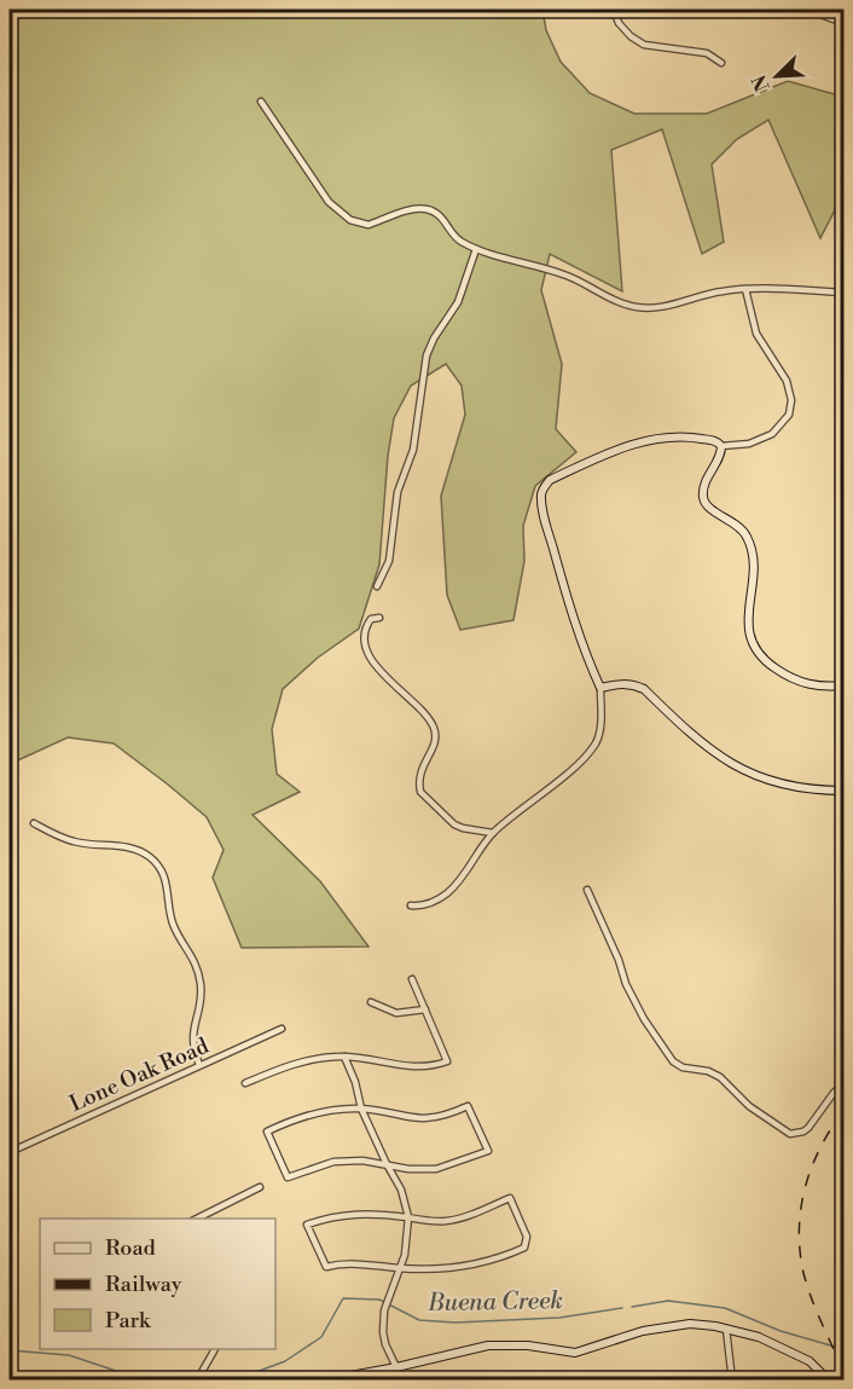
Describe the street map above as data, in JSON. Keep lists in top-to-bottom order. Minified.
{"streets":{"street":["Lone Oak Road"]},"water":["Buena Creek"],"legend":["Road","Railway","Park"],"north":"bottom left"}
